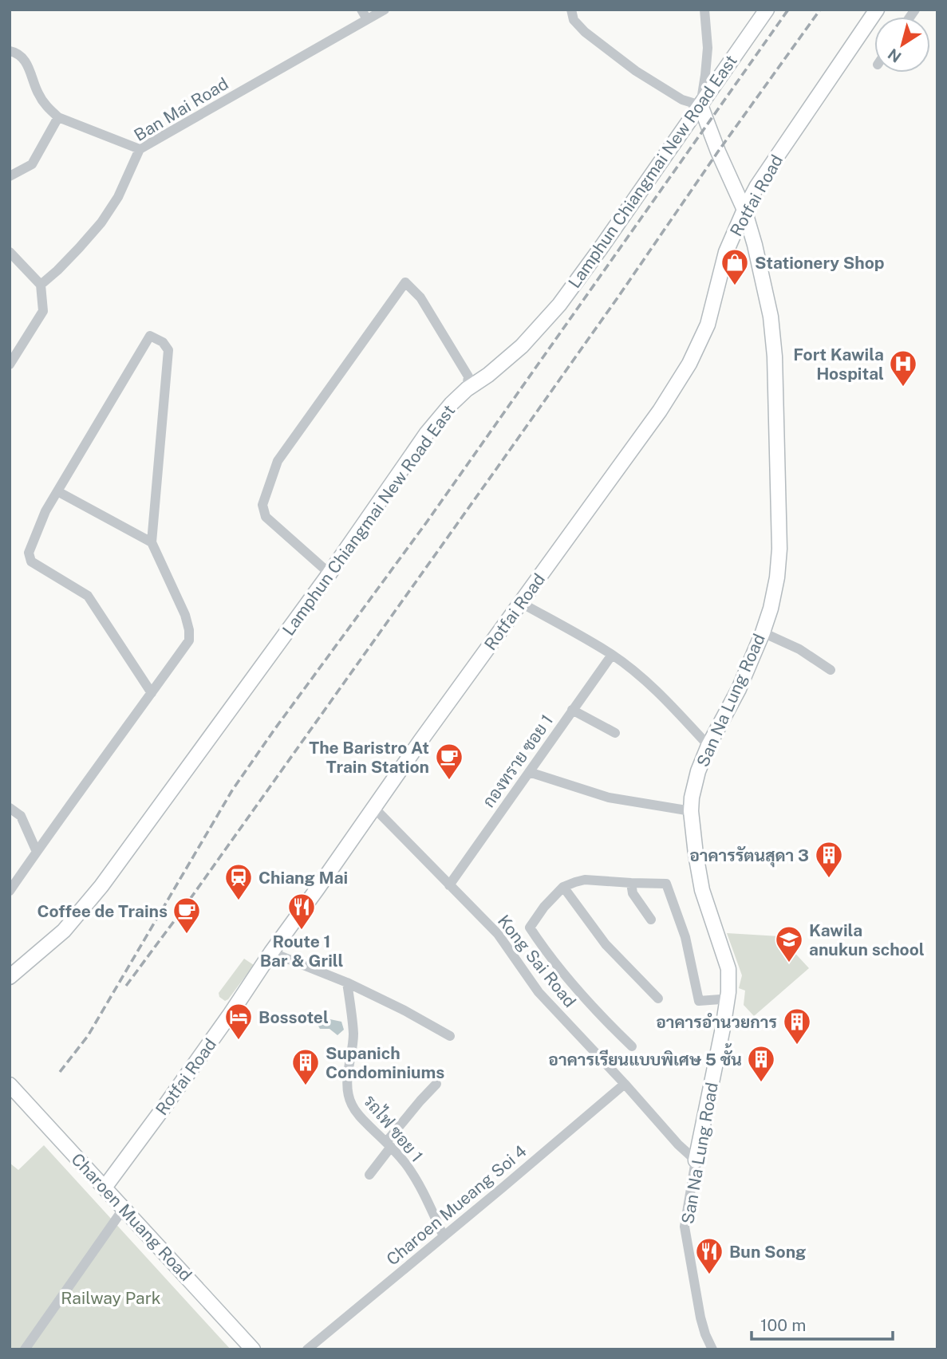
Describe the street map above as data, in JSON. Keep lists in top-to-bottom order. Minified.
{"streets":{"street":["Ban Mai Road","Lamphun Chiangmai New Road East","Rotfai Road","San Na Lung Road","กองทราย ซอย 1","Kong Sai Road","รถไฟ ซอย 1","Charoen Mueang Soi 4","Charoen Muang Road"]},"crossings":[["Lamphun Chiangmai New Road East","San Na Lung Road"],["Rotfai Road","San Na Lung Road"],["Rotfai Road","Kong Sai Road"],["Rotfai Road","Charoen Muang Road"],["San Na Lung Road","Kong Sai Road"],["กองทราย ซอย 1","Kong Sai Road"],["Kong Sai Road","Charoen Mueang Soi 4"],["รถไฟ ซอย 1","Charoen Mueang Soi 4"]],"parks":["Railway Park"],"places":{"shop":["Stationery Shop"],"hospital":["Fort Kawila Hospital"],"cafe":["The Baristro At Train Station","Coffee de Trains"],"building":["อาคารรัตนสุดา 3","อาคารอำนวยการ","อาคารเรียนแบบพิเศษ 5 ชั้น","Supanich Condominiums"],"station":["Chiang Mai"],"restaurant":["Route 1 Bar & Grill","Bun Song"],"school or university":["Kawila anukun school"],"hotel":["Bossotel"]},"scale_bar":"100 m","north":"bottom left"}
